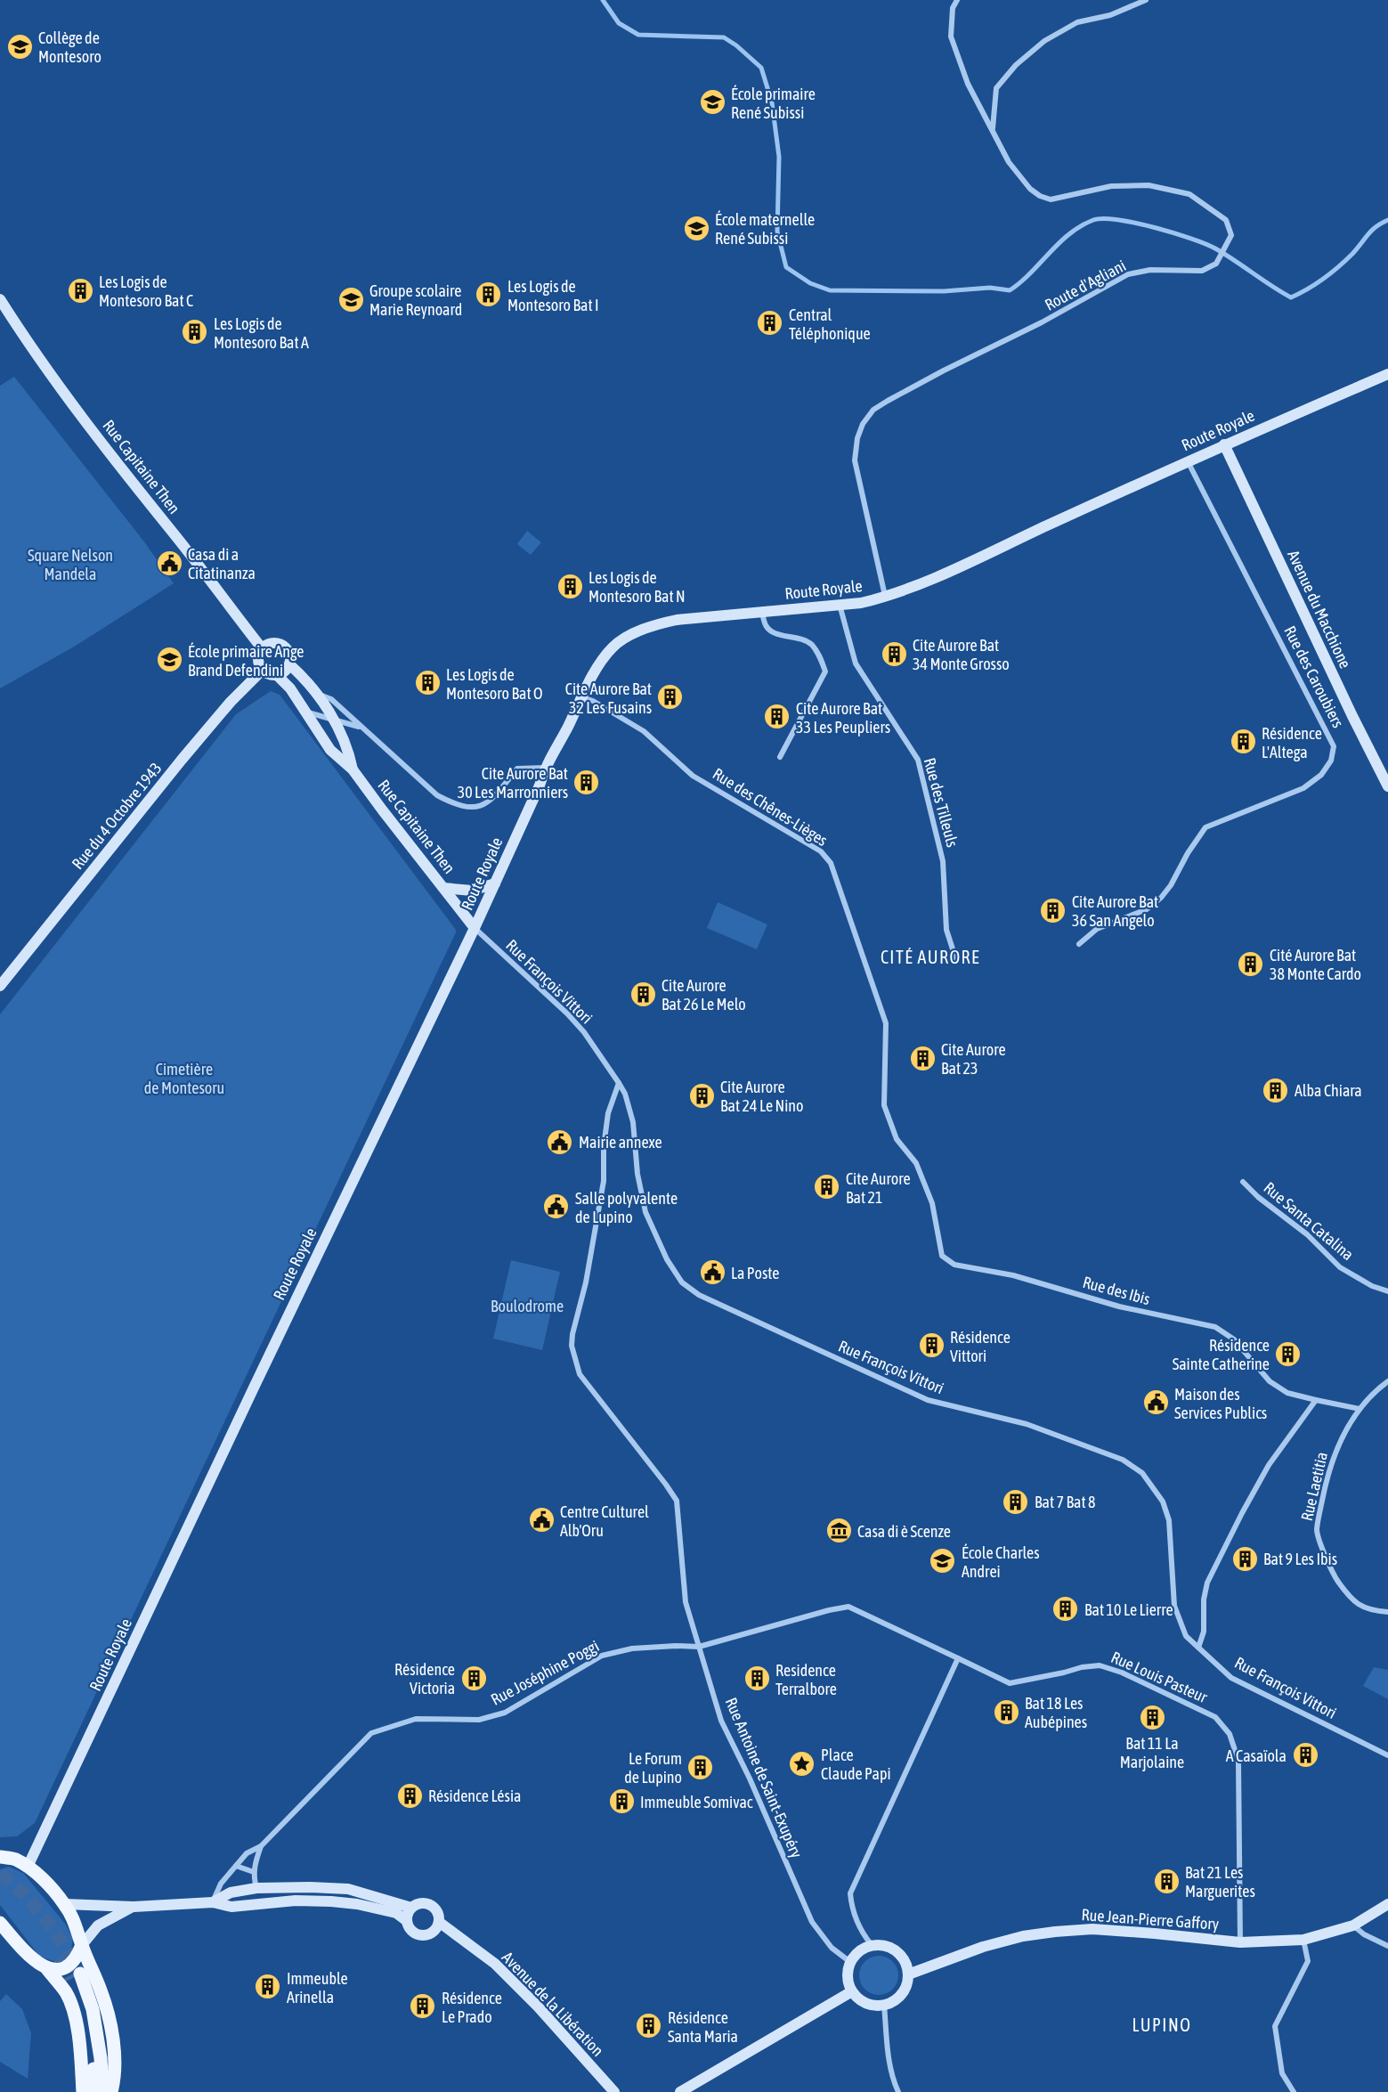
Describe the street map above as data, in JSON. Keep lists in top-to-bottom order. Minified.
{"streets":{"main road":["Route Royale","Rue Capitaine Then","Avenue du Macchione","Rue du 4 Octobre 1943","Rue Jean-Pierre Gaffory","Avenue de la Libération"],"street":["Route d'Agliani","Rue des Caroubiers","Rue des Tilleuls","Rue des Chênes-Lièges","Rue François Vittori","Rue Santa Catalina","Rue des Ibis","Rue Laetitia","Rue Joséphine Poggi","Rue Louis Pasteur","Rue Antoine de Saint-Exupéry"]},"crossings":[["Route d'Agliani","Route Royale"],["Route Royale","Rue Capitaine Then"],["Route Royale","Avenue du Macchione"],["Route Royale","Rue des Caroubiers"],["Route Royale","Rue des Tilleuls"],["Route Royale","Rue des Chênes-Lièges"],["Route Royale","Rue François Vittori"],["Rue Capitaine Then","Rue du 4 Octobre 1943"],["Rue Capitaine Then","Rue François Vittori"],["Rue des Chênes-Lièges","Rue des Ibis"],["Rue François Vittori","Rue Antoine de Saint-Exupéry"],["Rue des Ibis","Rue Laetitia"],["Rue Joséphine Poggi","Rue Louis Pasteur"],["Rue Joséphine Poggi","Rue Antoine de Saint-Exupéry"],["Rue Louis Pasteur","Rue Jean-Pierre Gaffory"],["Rue Antoine de Saint-Exupéry","Rue Jean-Pierre Gaffory"]],"districts":["CITÉ AURORE","LUPINO"],"parks":["Square Nelson Mandela","Cimetière de Montesoru","Boulodrome"],"places":{"school or university":["Collège de Montesoro","École primaire René Subissi","École maternelle René Subissi","Groupe scolaire Marie Reynoard","École primaire Ange Brand Defendini","École Charles Andrei"],"building":["Les Logis de Montesoro Bat C","Les Logis de Montesoro Bat I","Central Téléphonique","Les Logis de Montesoro Bat A","Les Logis de Montesoro Bat N","Cite Aurore Bat 34 Monte Grosso","Les Logis de Montesoro Bat O","Cite Aurore Bat 32 Les Fusains","Cite Aurore Bat 33 Les Peupliers","Résidence L'Altega","Cite Aurore Bat 30 Les Marronniers","Cite Aurore Bat 36 San Angelo","Cité Aurore Bat 38 Monte Cardo","Cite Aurore Bat 26 Le Melo","Cite Aurore Bat 23","Alba Chiara","Cite Aurore Bat 24 Le Nino","Cite Aurore Bat 21","Résidence Vittori","Résidence Sainte Catherine","Bat 7 Bat 8","Bat 9 Les Ibis","Bat 10 Le Lierre","Résidence Victoria","Residence Terralbore","Bat 18 Les Aubépines","Bat 11 La Marjolaine","A Casaïola","Le Forum de Lupino","Résidence Lésia","Immeuble Somivac","Bat 21 Les Marguerites","Immeuble Arinella","Résidence Le Prado","Résidence Santa Maria"],"public building":["Casa di a Citatinanza","Mairie annexe","Salle polyvalente de Lupino","La Poste","Maison des Services Publics","Centre Culturel Alb'Oru"],"museum":["Casa di è Scenze"],"place":["Place Claude Papi"]}}
